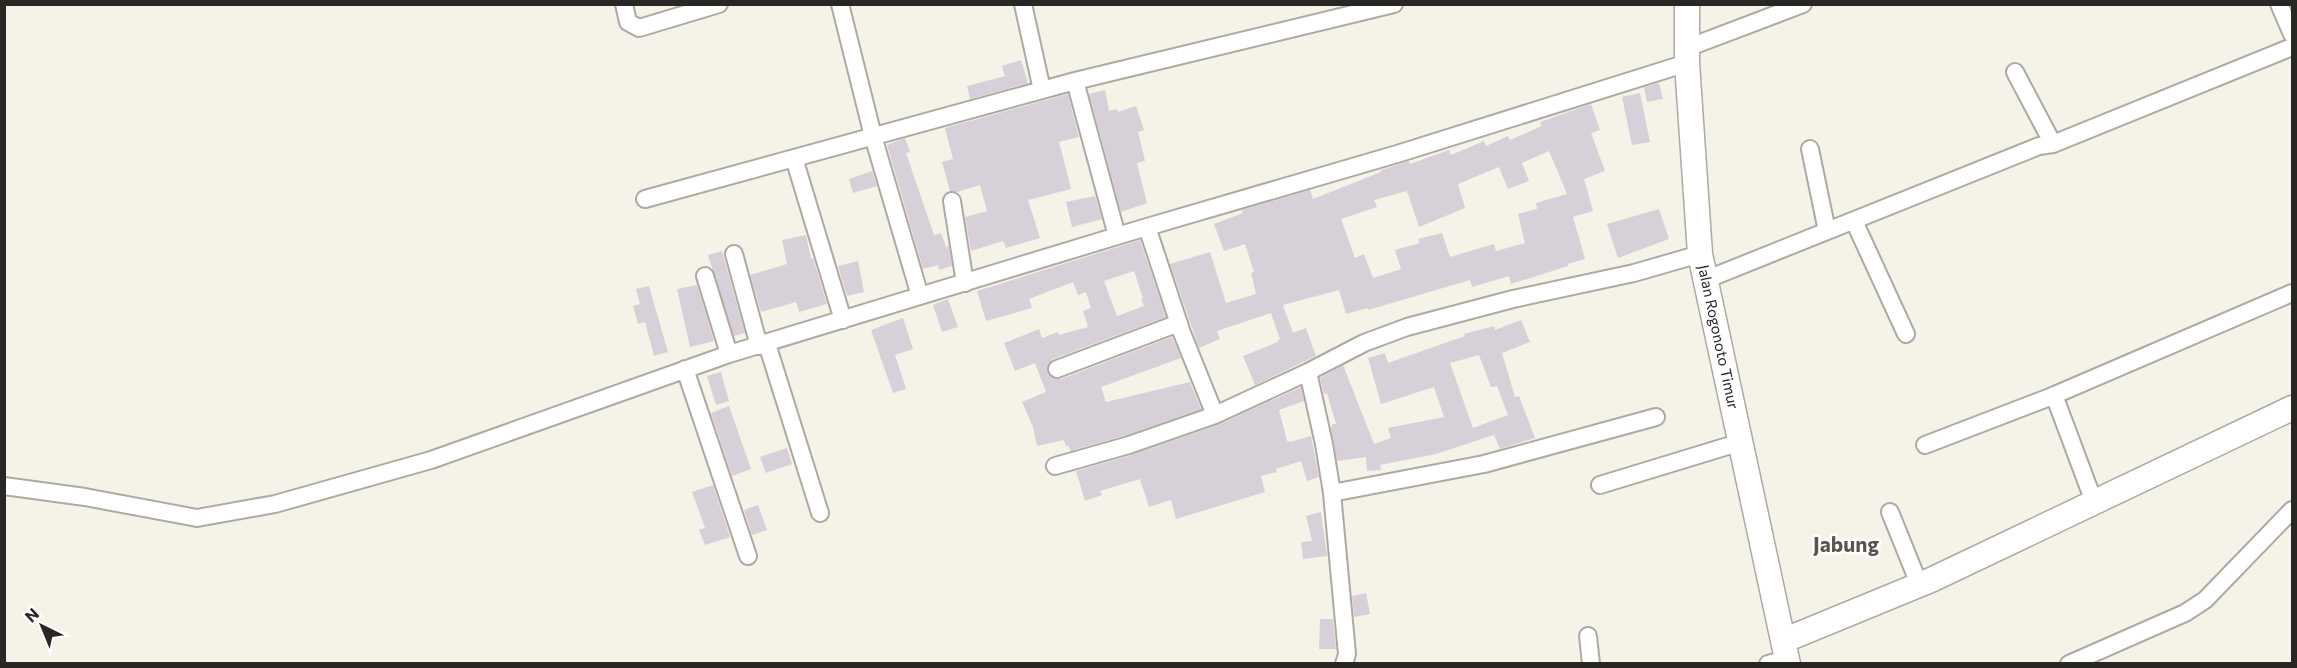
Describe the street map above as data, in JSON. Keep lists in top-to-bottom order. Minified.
{"streets":{"street":["Jalan Rogonoto Timur"]},"districts":["Jabung"],"north":"top left"}
